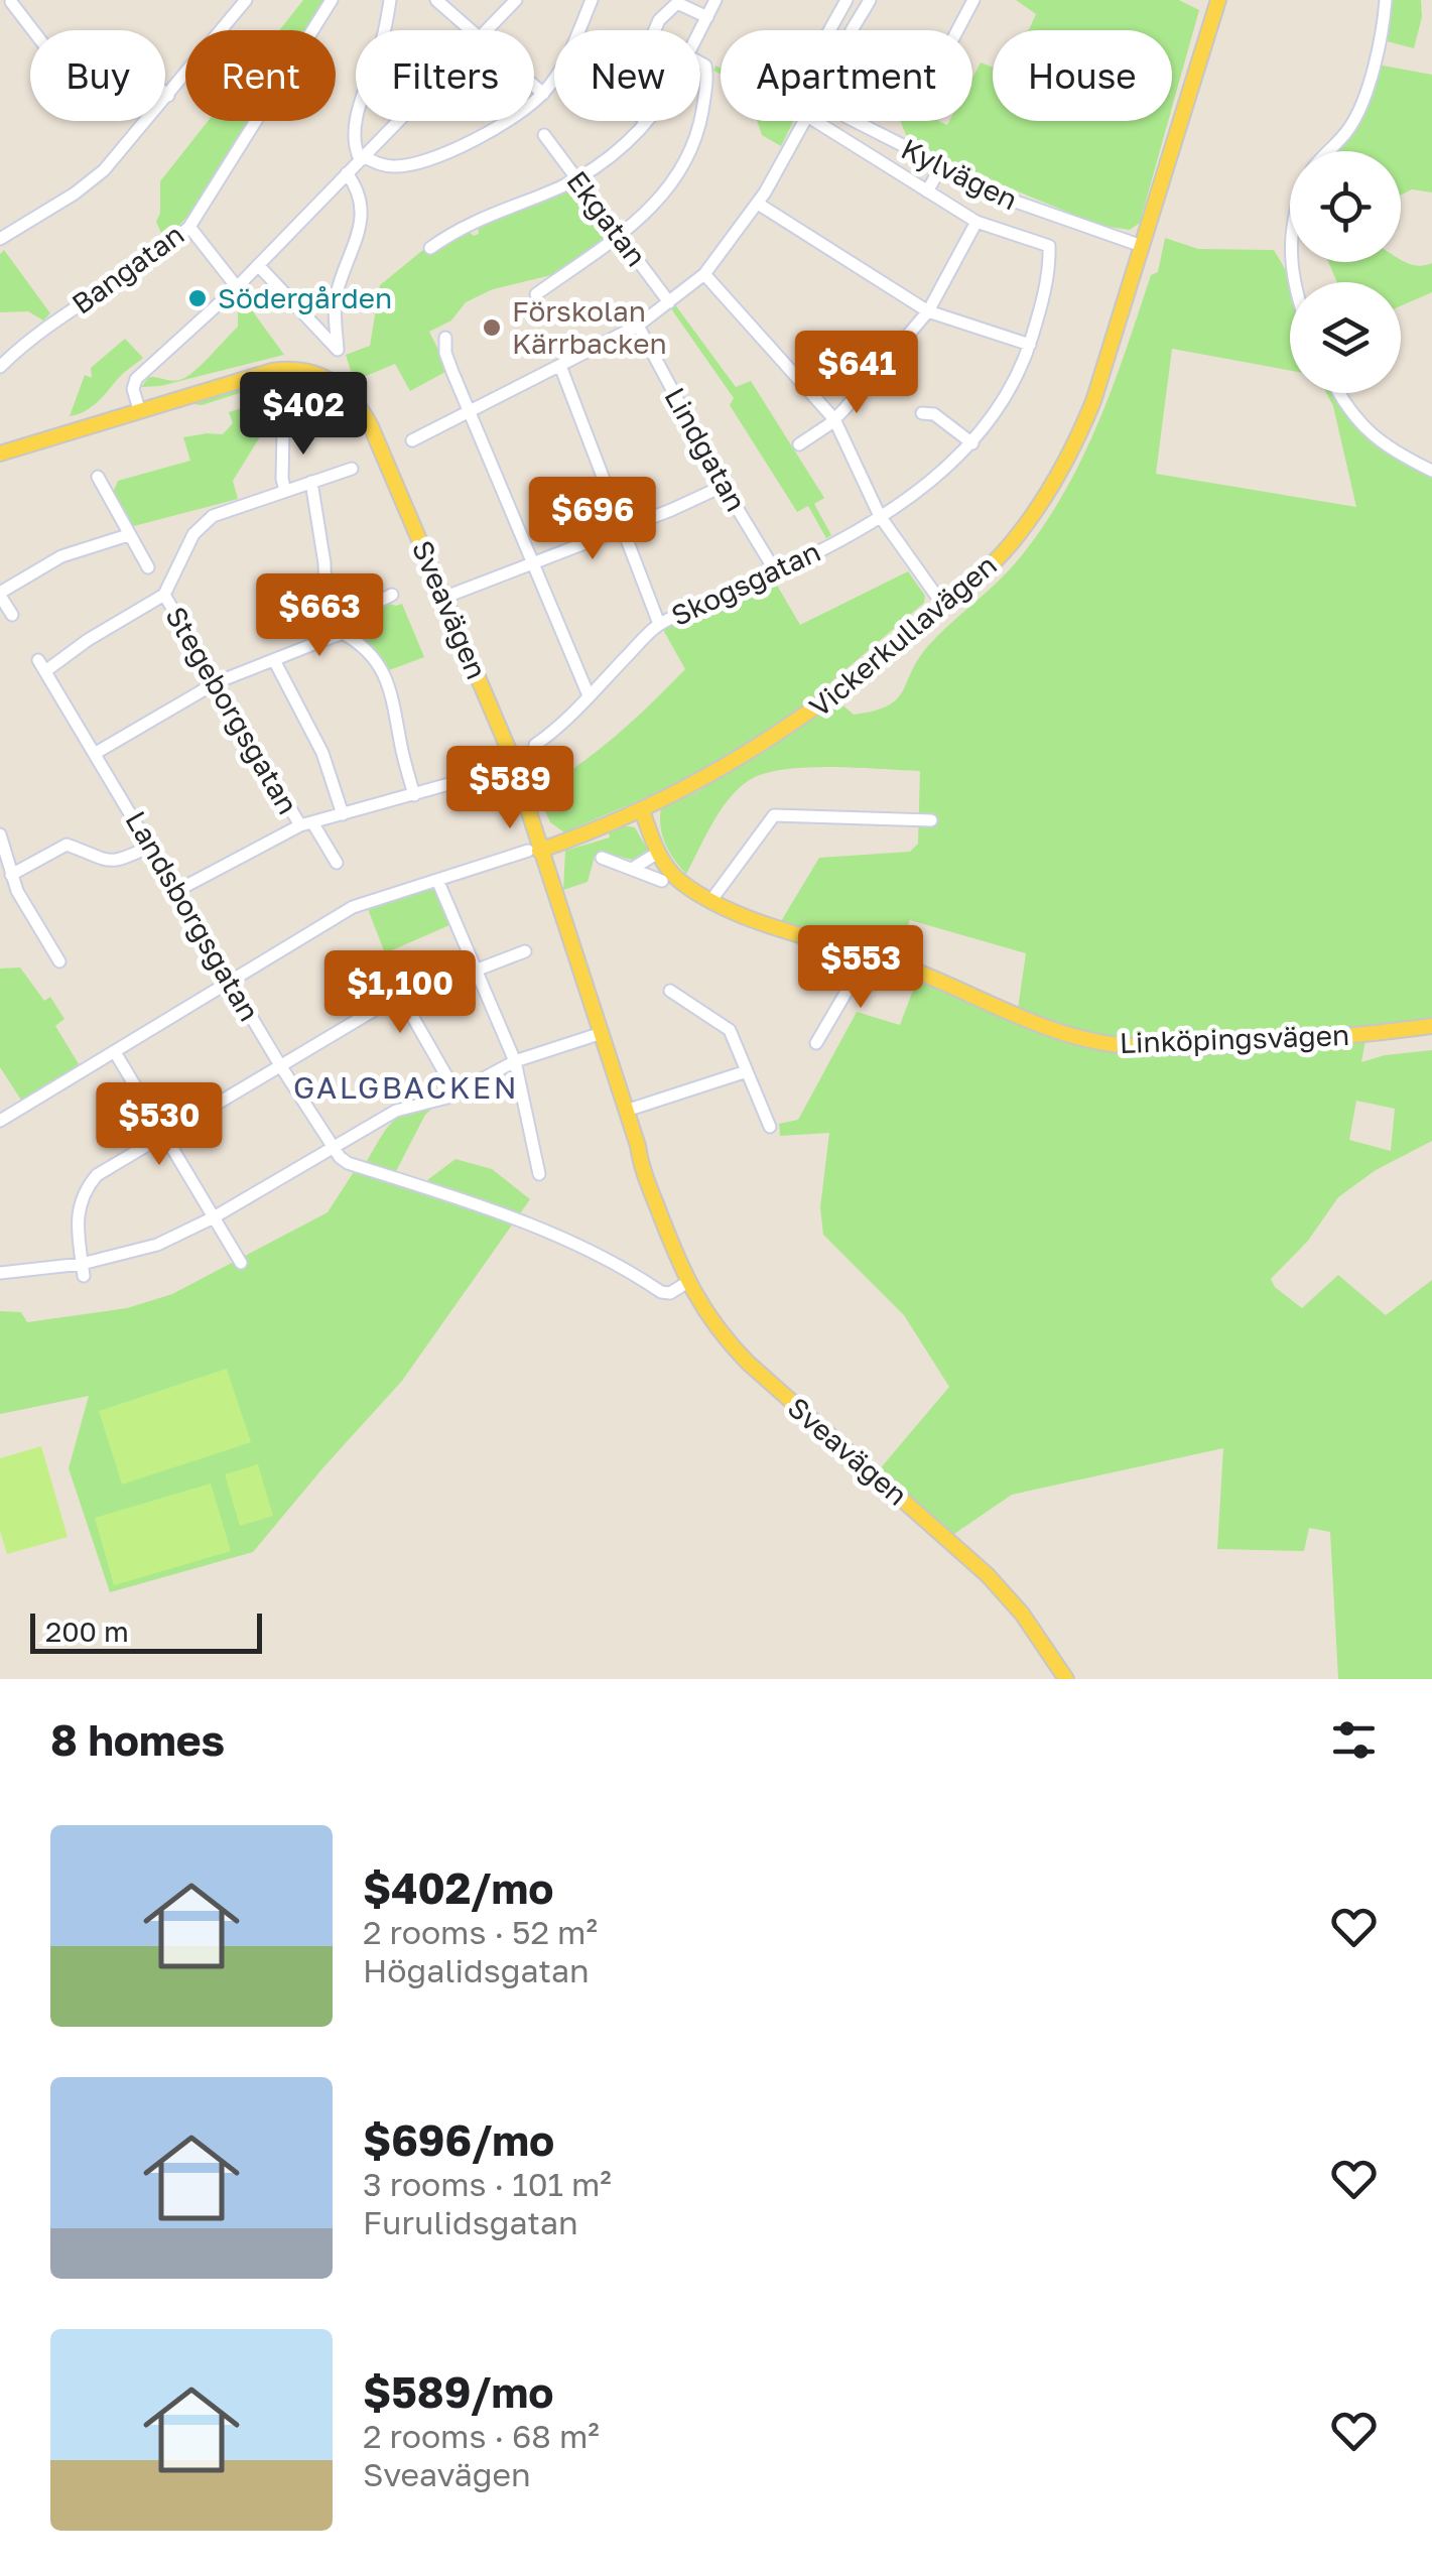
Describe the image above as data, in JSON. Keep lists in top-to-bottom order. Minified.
{"streets":{"main road":["Sveavägen","Vickerkullavägen","Linköpingsvägen"],"street":["Kylvägen","Ekgatan","Bangatan","Lindgatan","Skogsgatan","Stegeborgsgatan","Landsborgsgatan"]},"crossings":[["Kylvägen","Vickerkullavägen"],["Lindgatan","Skogsgatan"],["Sveavägen","Vickerkullavägen"],["Vickerkullavägen","Linköpingsvägen"],["Stegeborgsgatan","Landsborgsgatan"]],"districts":["GALGBACKEN"],"places":["Södergården","Förskolan Kärrbacken"],"scale_bar":"200 m","page":{"chip":["Buy","Rent","Filters","New","Apartment","House"],"price":["$641","$402","$696","$663","$589","$553","$1,100","$530"],"scale":"200 m","heading":"8 homes","list":[{"name":"$402/mo","note":"2 rooms · 52 m² · Högalidsgatan"},{"name":"$696/mo","note":"3 rooms · 101 m² · Furulidsgatan"},{"name":"$589/mo","note":"2 rooms · 68 m² · Sveavägen"}]}}
